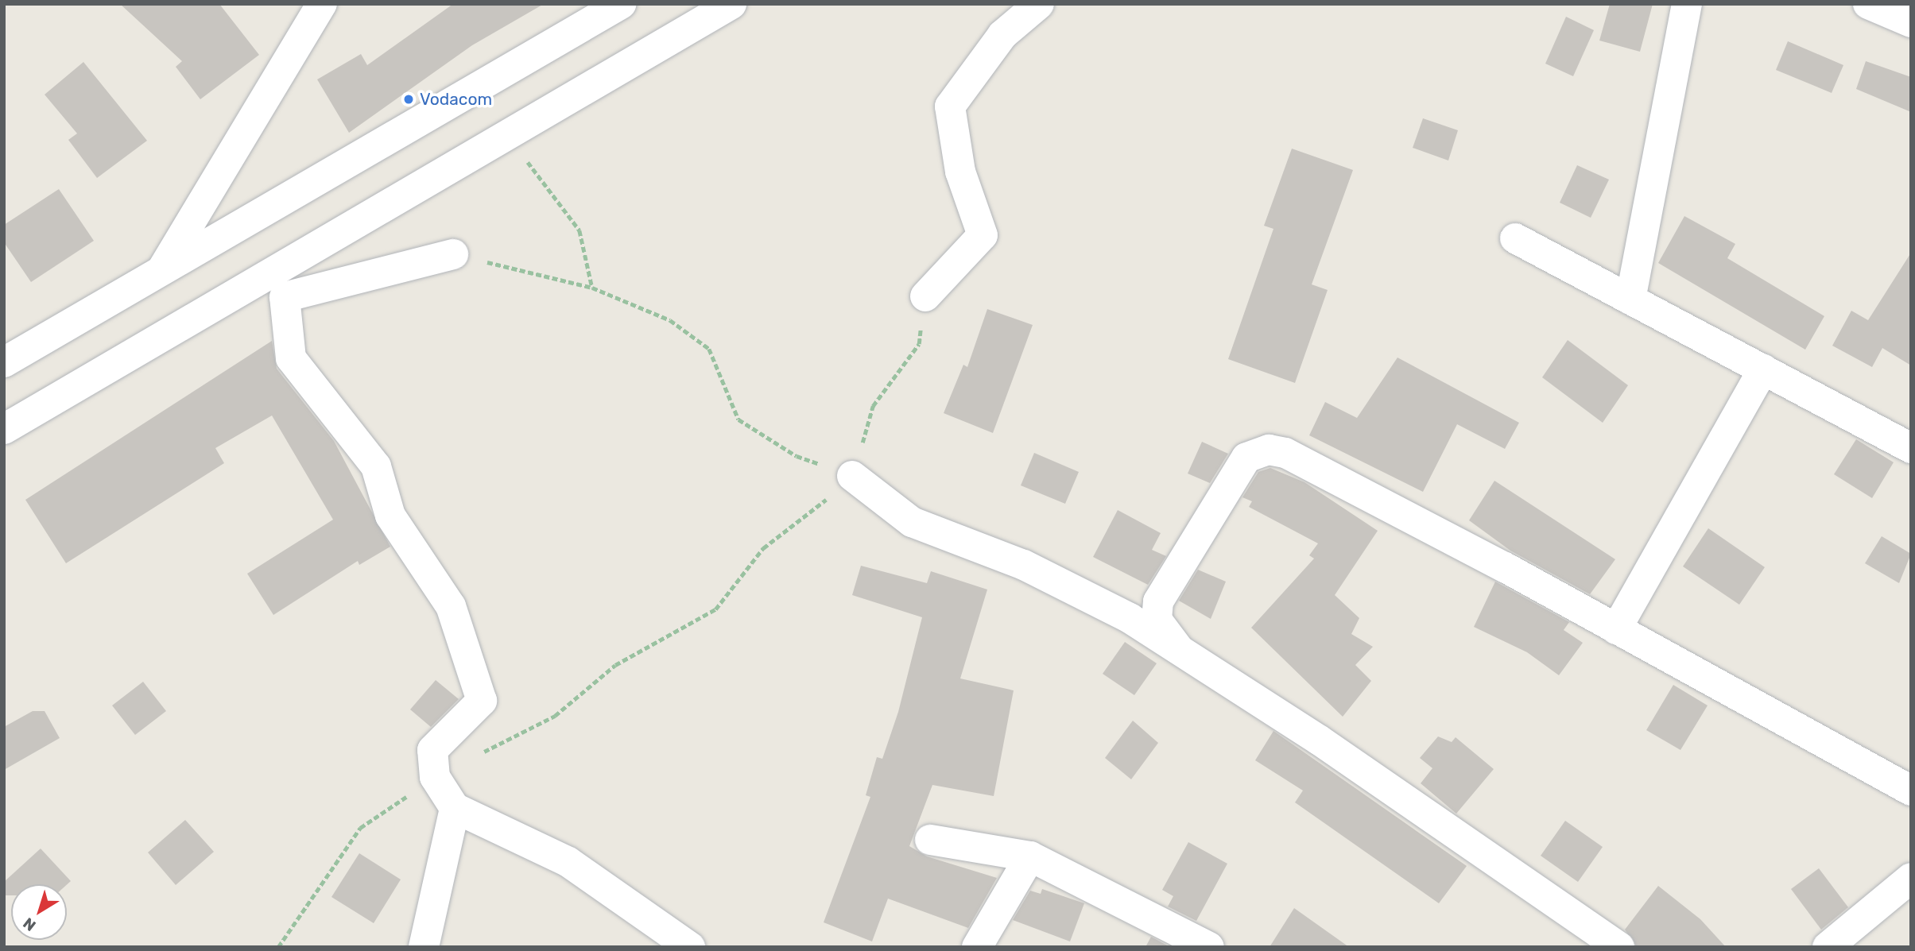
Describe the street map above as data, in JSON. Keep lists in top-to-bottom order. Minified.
{"places":["Vodacom"],"north":"bottom left"}
